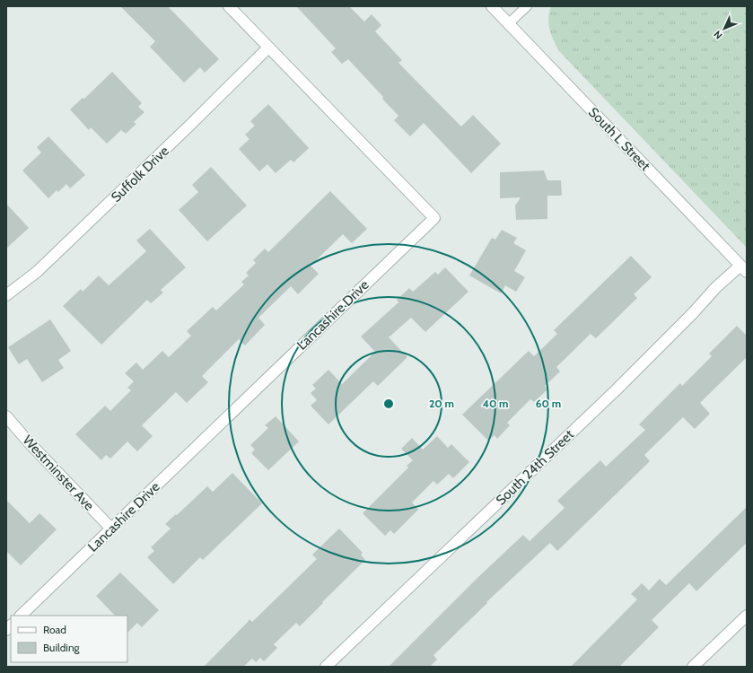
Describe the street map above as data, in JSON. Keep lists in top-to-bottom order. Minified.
{"streets":{"street":["South L Street","Suffolk Drive","Lancashire Drive","South 24th Street","Westminster Ave"]},"crossings":[["South L Street","South 24th Street"],["Suffolk Drive","Lancashire Drive"],["Lancashire Drive","Westminster Ave"]],"legend":["Road","Building"],"north":"bottom left","rings":["20 m","40 m","60 m"]}
